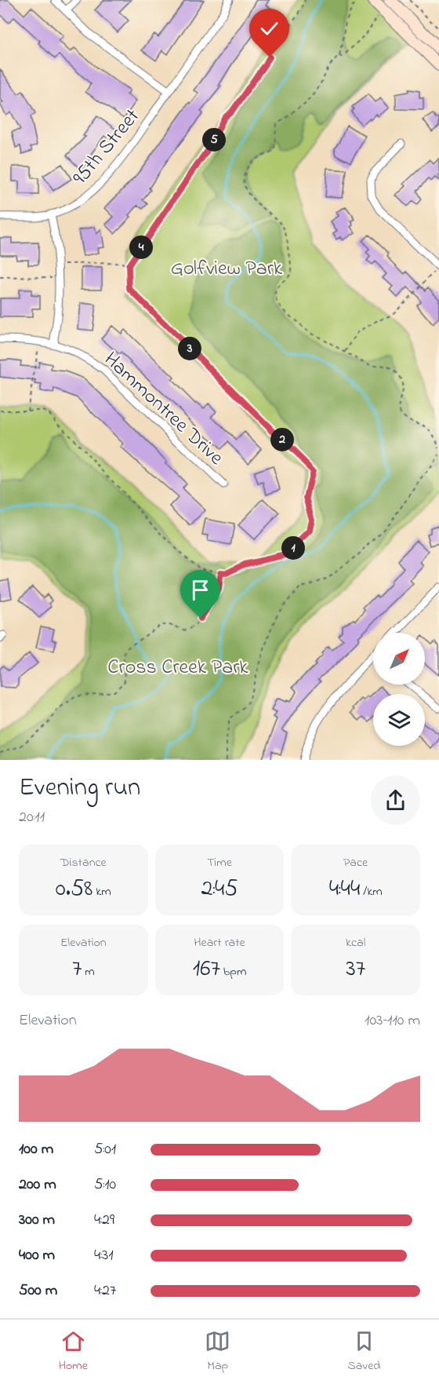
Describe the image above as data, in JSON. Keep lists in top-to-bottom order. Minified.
{"streets":{"street":["95th Street","Hammontree Drive"]},"parks":["Golfview Park","Cross Creek Park"],"north":"top right","page":{"pins":["5","4","3","2","1"],"heading":["Evening run","20:11"],"stats":[["Distance","0.58 km"],["Time","2:45"],["Pace","4:44 /km"],["Elevation","7 m"],["Heart rate","167 bpm"],["kcal","37"]],"chart":["Elevation","103–110 m"],"list":[{"name":"100 m","note":"5:01"},{"name":"200 m","note":"5:10"},{"name":"300 m","note":"4:29"},{"name":"400 m","note":"4:31"},{"name":"500 m","note":"4:27"}],"tabs":["Home","Map","Saved"]}}
